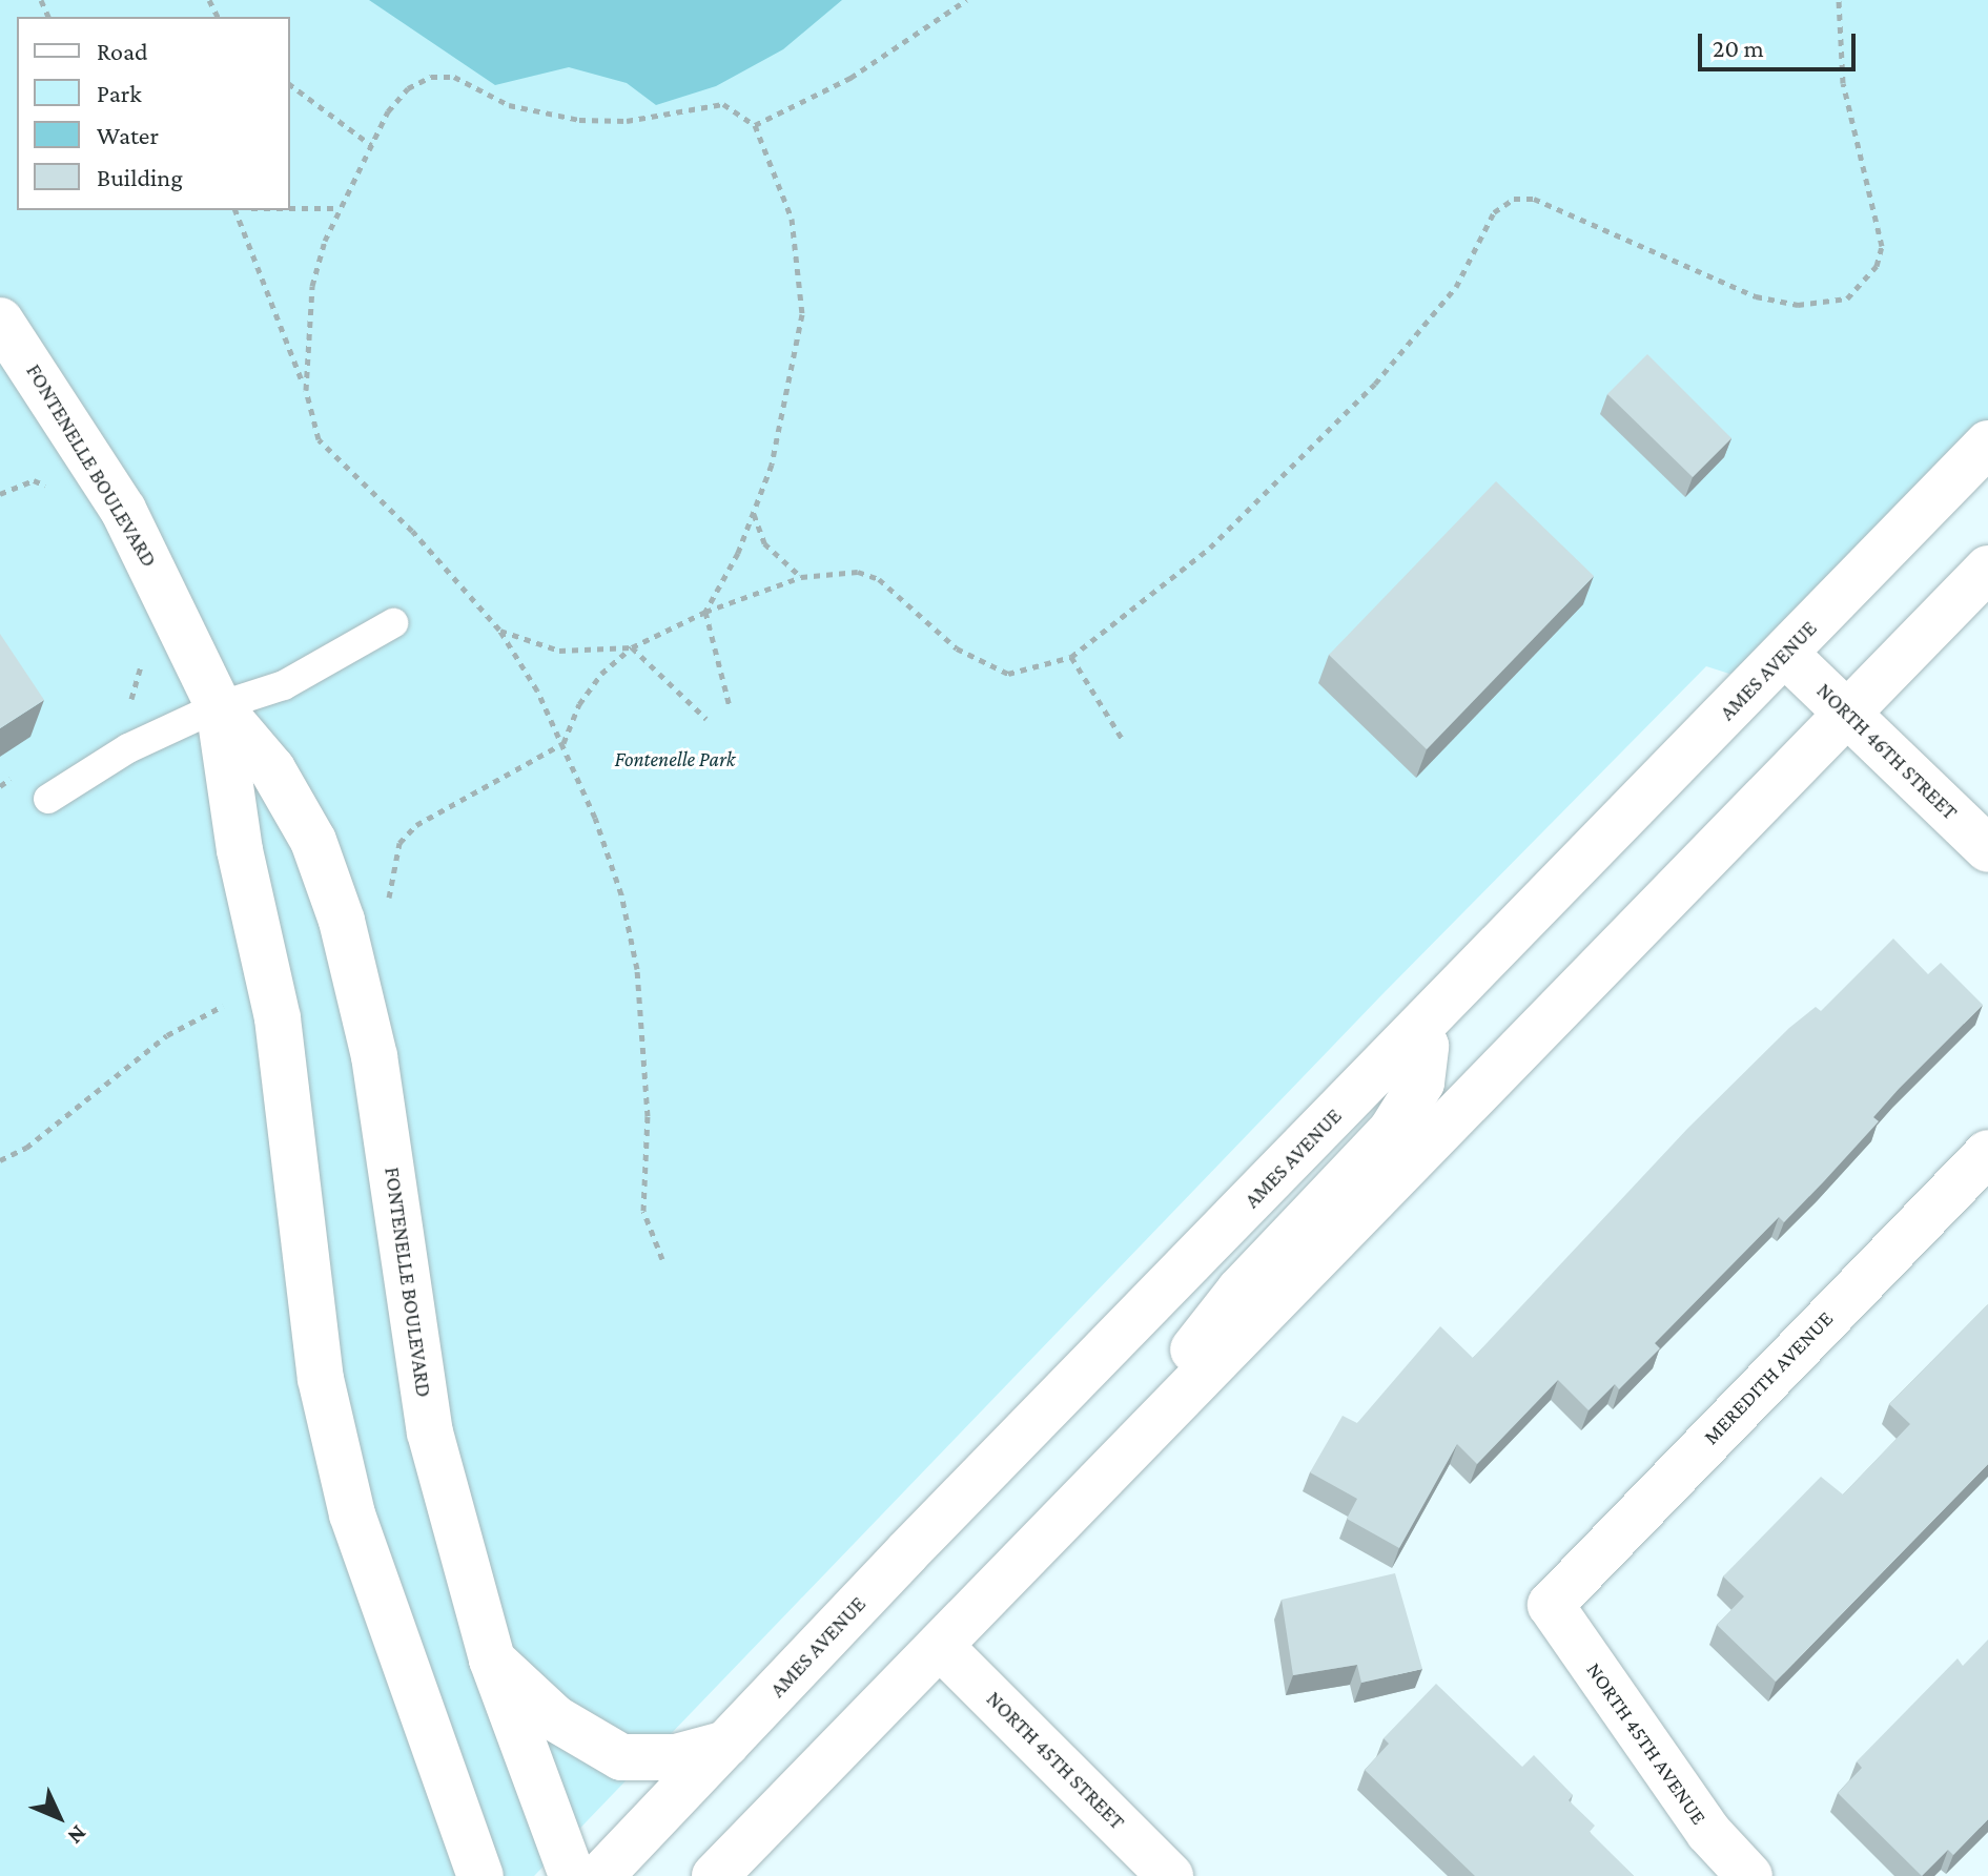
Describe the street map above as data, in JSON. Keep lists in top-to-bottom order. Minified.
{"streets":{"main road":["FONTENELLE BOULEVARD","AMES AVENUE","NORTH 46TH STREET","MEREDITH AVENUE","NORTH 45TH AVENUE","NORTH 45TH STREET"]},"crossings":[["AMES AVENUE","NORTH 46TH STREET"],["MEREDITH AVENUE","NORTH 45TH AVENUE"]],"parks":["Fontenelle Park"],"legend":["Road","Park","Water","Building"],"scale_bar":"20 m","north":"bottom right"}
